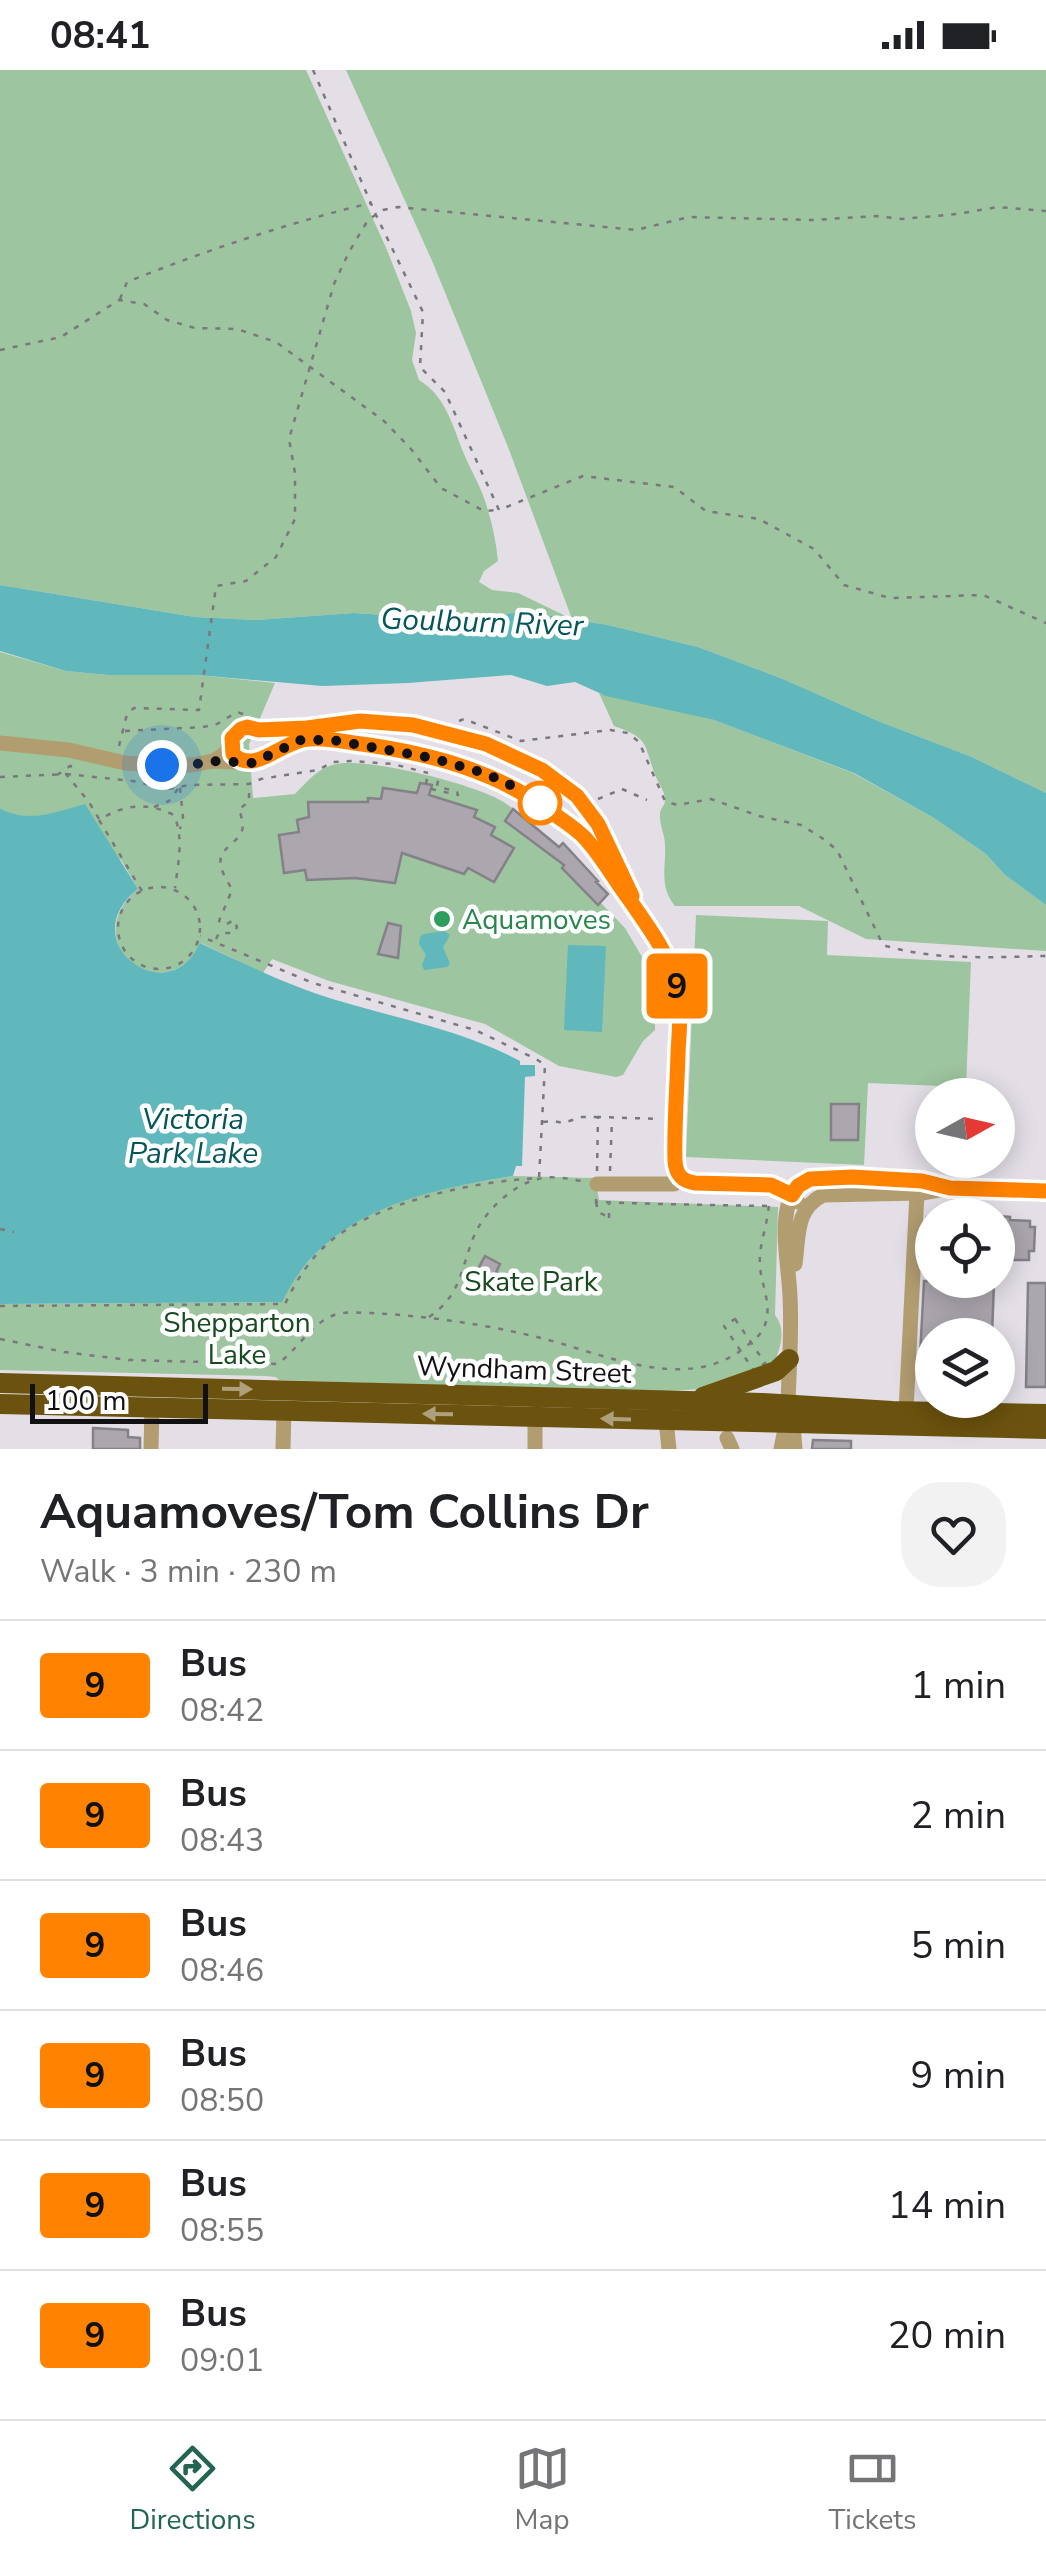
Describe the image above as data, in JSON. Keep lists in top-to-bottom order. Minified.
{"streets":{"highway":["Wyndham Street"]},"water":["Goulburn River","Victoria Park Lake"],"parks":["Skate Park","Shepparton Lake"],"places":["Aquamoves"],"lines":["bus line 9"],"scale_bar":"100 m","north":"right","page":{"status":"08:41","on_map":"9","scale":"100 m","heading":["Aquamoves/Tom Collins Dr","Walk · 3 min · 230 m"],"list":[{"mark":"9","name":"Bus","note":"08:42","value":"1 min"},{"mark":"9","name":"Bus","note":"08:43","value":"2 min"},{"mark":"9","name":"Bus","note":"08:46","value":"5 min"},{"mark":"9","name":"Bus","note":"08:50","value":"9 min"},{"mark":"9","name":"Bus","note":"08:55","value":"14 min"},{"mark":"9","name":"Bus","note":"09:01","value":"20 min"}],"tabs":["Directions","Map","Tickets"]}}
